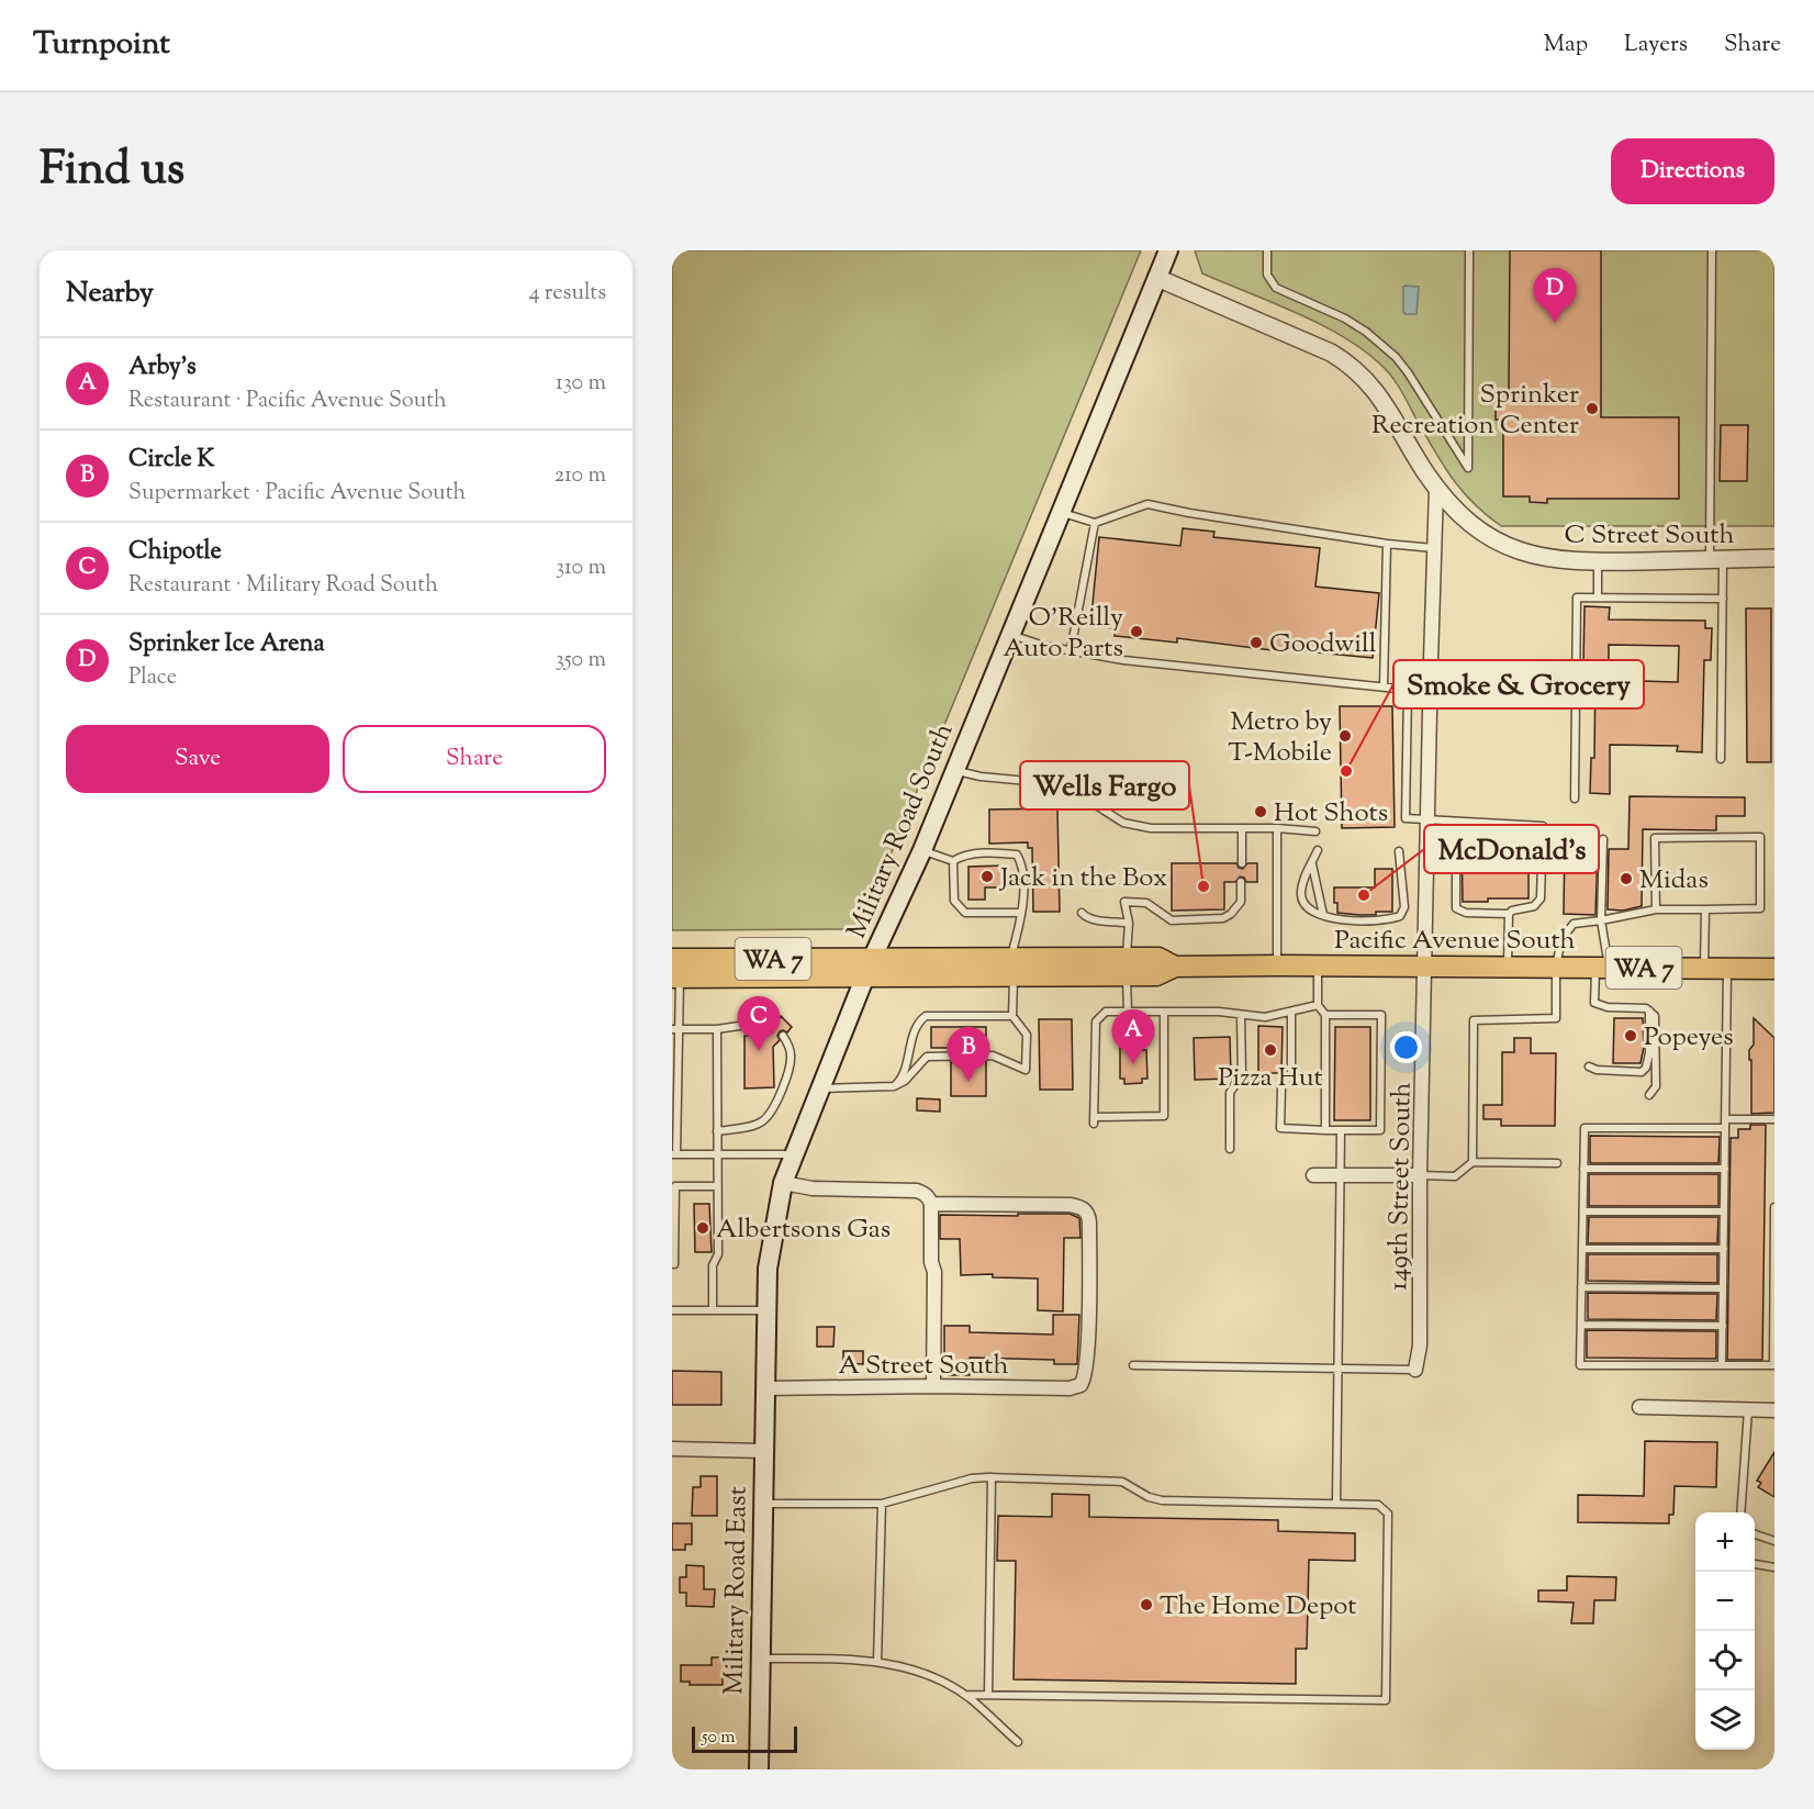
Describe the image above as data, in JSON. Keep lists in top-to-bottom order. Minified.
{"streets":{"main road":["Military Road South","Pacific Avenue South","WA 7","Military Road East"],"street":["C Street South","149th Street South","A Street South"]},"crossings":[["C Street South","Military Road South"],["C Street South","149th Street South"],["Military Road South","Pacific Avenue South"],["Military Road South","A Street South"],["Military Road South","Military Road East"],["Pacific Avenue South","149th Street South"]],"places":["Sprinker Recreation Center","O'Reilly Auto Parts","Goodwill","Metro by T-Mobile","Smoke & Grocery","Hot Shots","Jack in the Box","Midas","Wells Fargo","McDonald's","Popeyes","Pizza Hut","Albertsons Gas","The Home Depot"],"scale_bar":"50 m","page":{"header":"Turnpoint","nav":["Map","Layers","Share"],"title":"Find us","buttons":["Directions",["Save","Share"]],"heading":["Nearby","4 results"],"pins":["D","C","A","B"],"list":[{"mark":"A","name":"Arby's","note":"Restaurant · Pacific Avenue South","value":"130 m"},{"mark":"B","name":"Circle K","note":"Supermarket · Pacific Avenue South","value":"210 m"},{"mark":"C","name":"Chipotle","note":"Restaurant · Military Road South","value":"310 m"},{"mark":"D","name":"Sprinker Ice Arena","note":"Place","value":"350 m"}],"map_buttons":["+","−"],"scale":"50 m"}}
